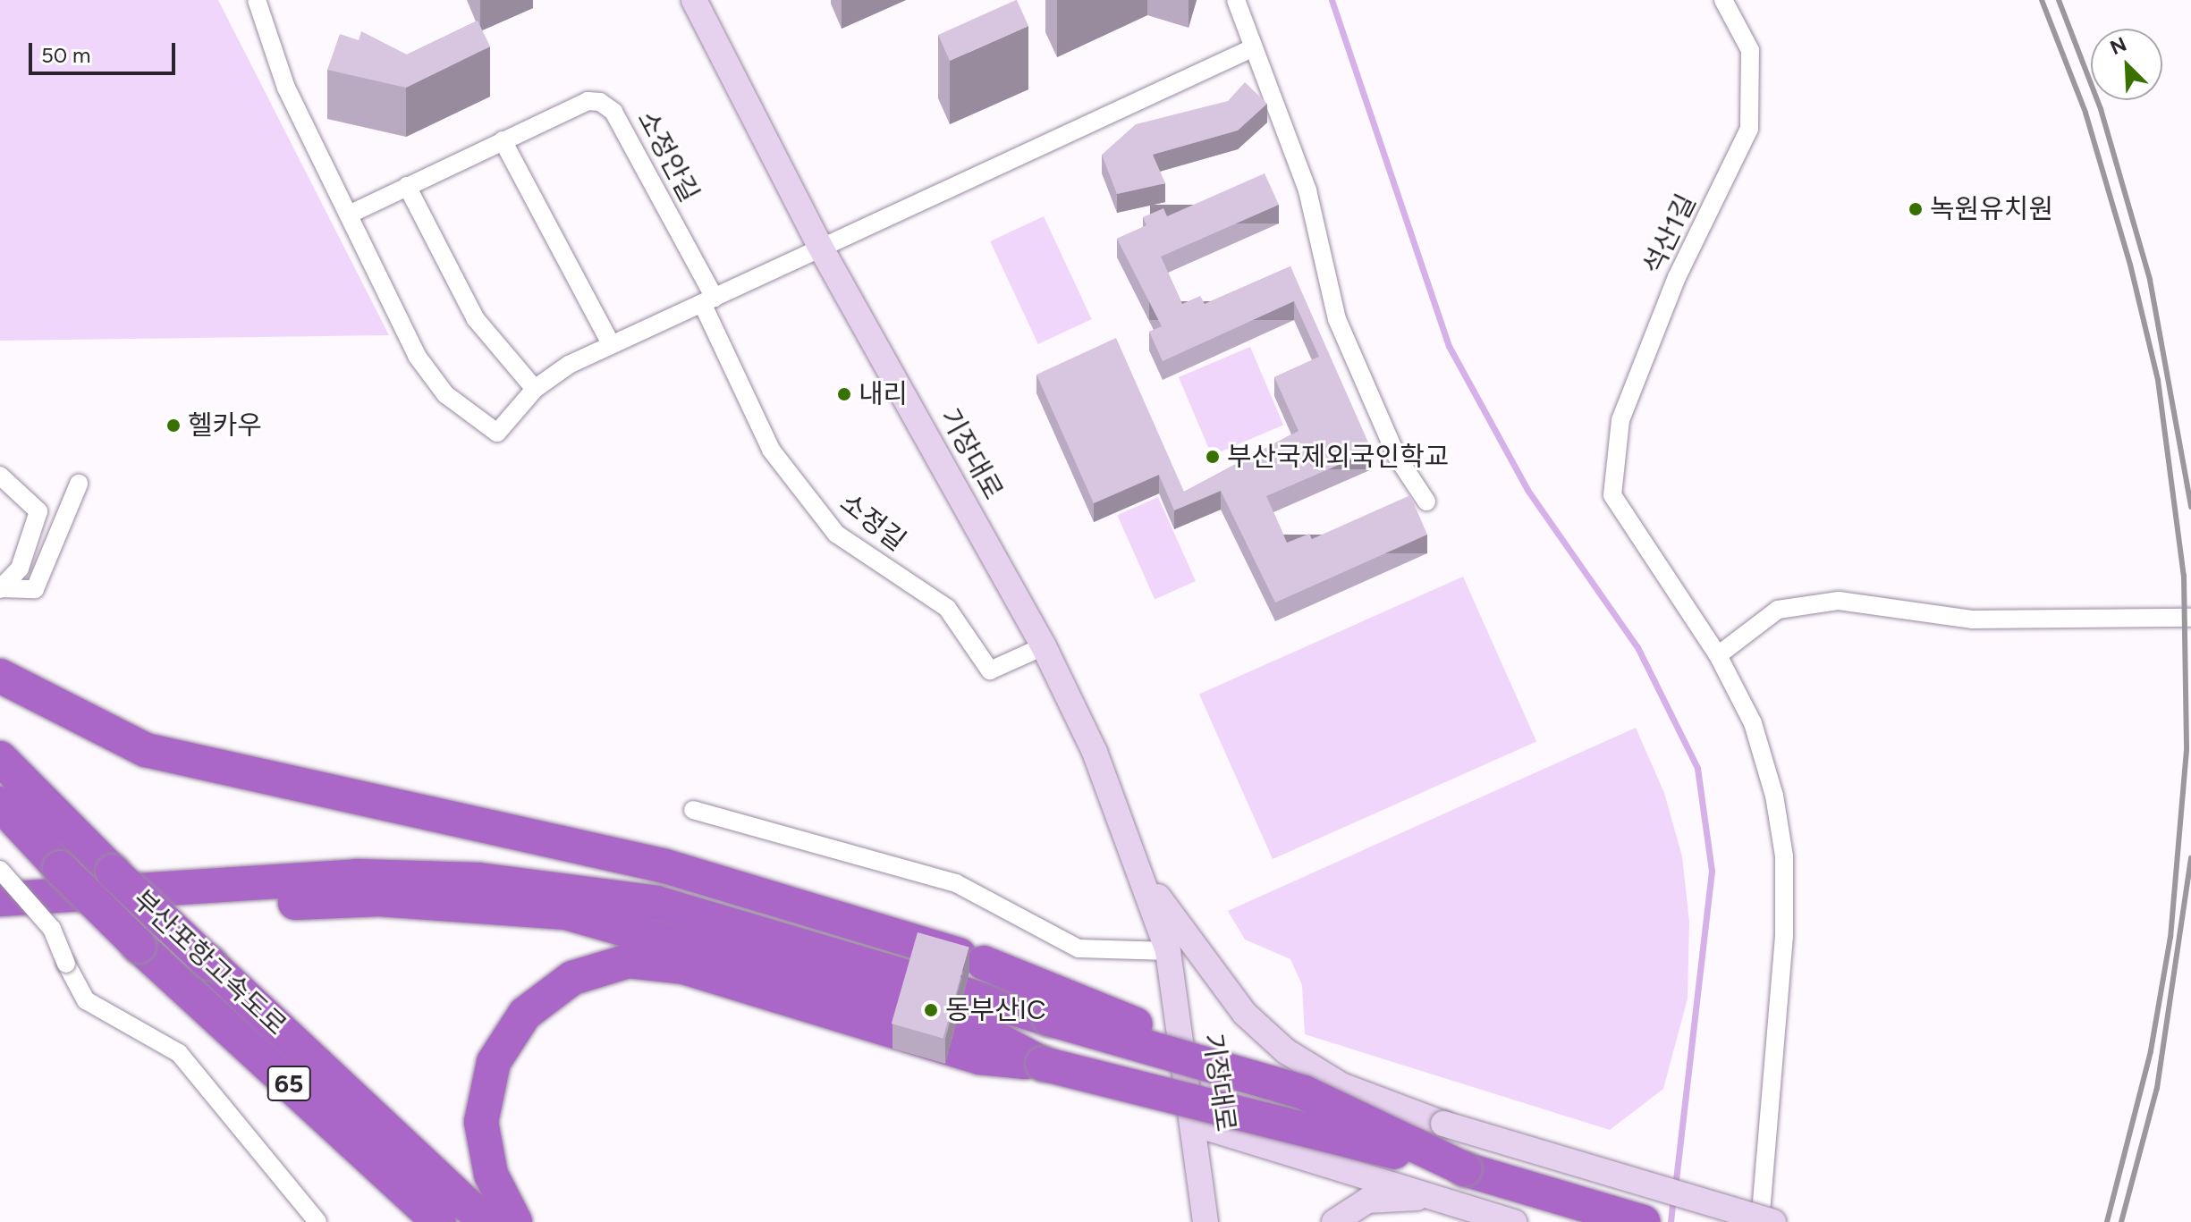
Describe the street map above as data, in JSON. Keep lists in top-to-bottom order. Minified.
{"streets":{"highway":["부산포항고속도로","65"],"main road":["기장대로"],"street":["소정안길","석산1길","소정길"]},"crossings":[["소정안길","소정길"],["기장대로","소정길"]],"places":["녹원유치원","내리","헬카우","부산국제외국인학교","동부산IC"],"scale_bar":"50 m","north":"top left"}
